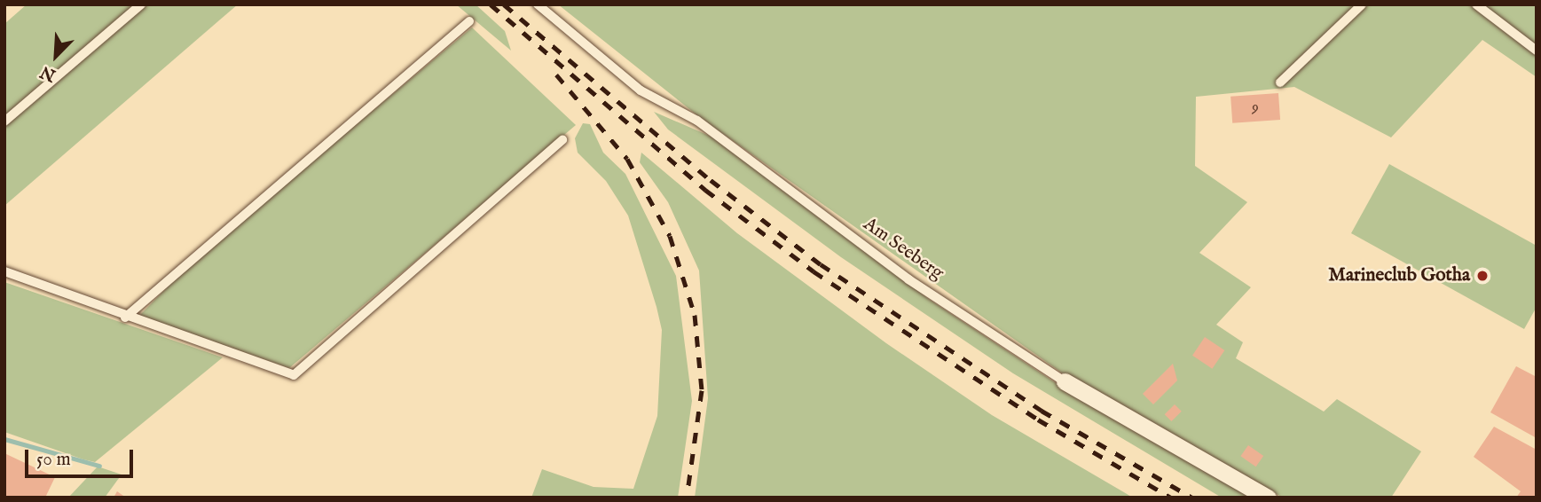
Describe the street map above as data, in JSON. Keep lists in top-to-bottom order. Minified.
{"streets":{"street":["Am Seeberg"]},"places":["Marineclub Gotha"],"house_numbers":["9"],"scale_bar":"50 m","north":"bottom left"}
